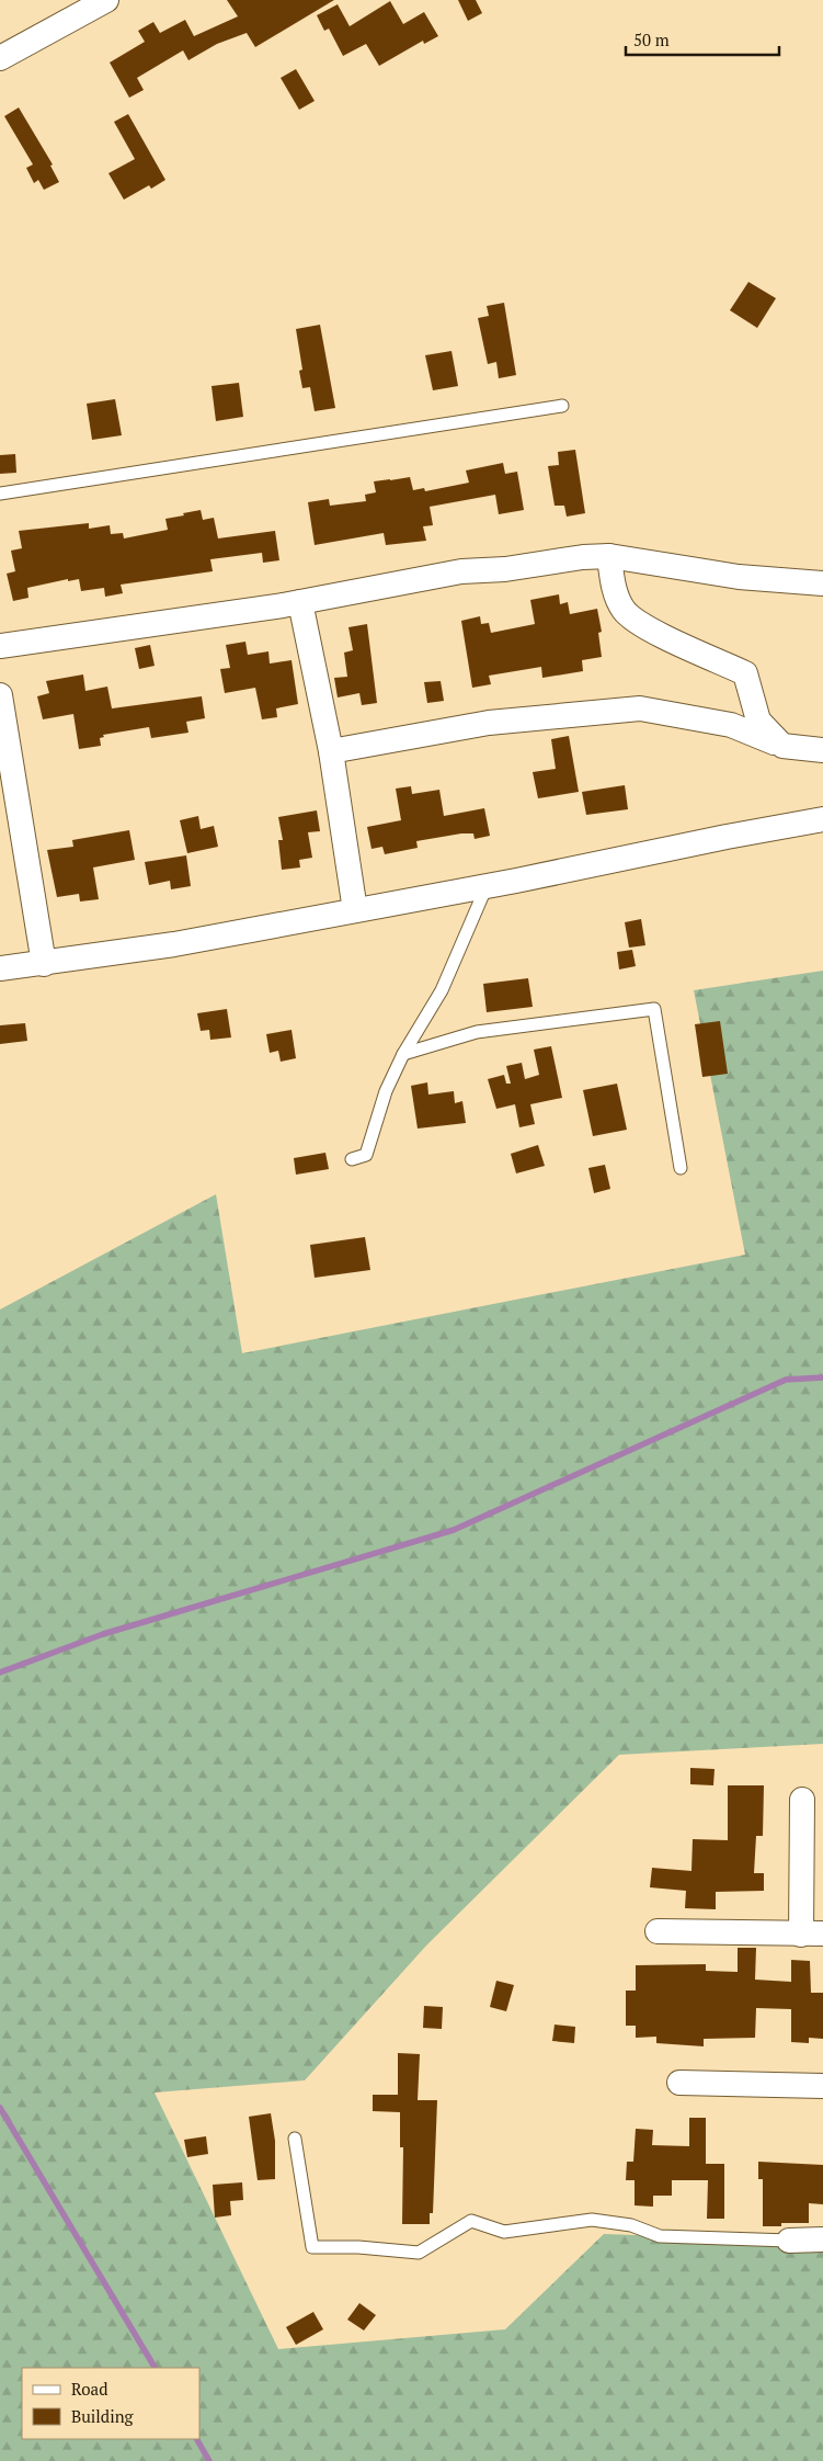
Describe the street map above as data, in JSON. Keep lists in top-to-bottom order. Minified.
{"legend":["Road","Building"],"scale_bar":"50 m"}
